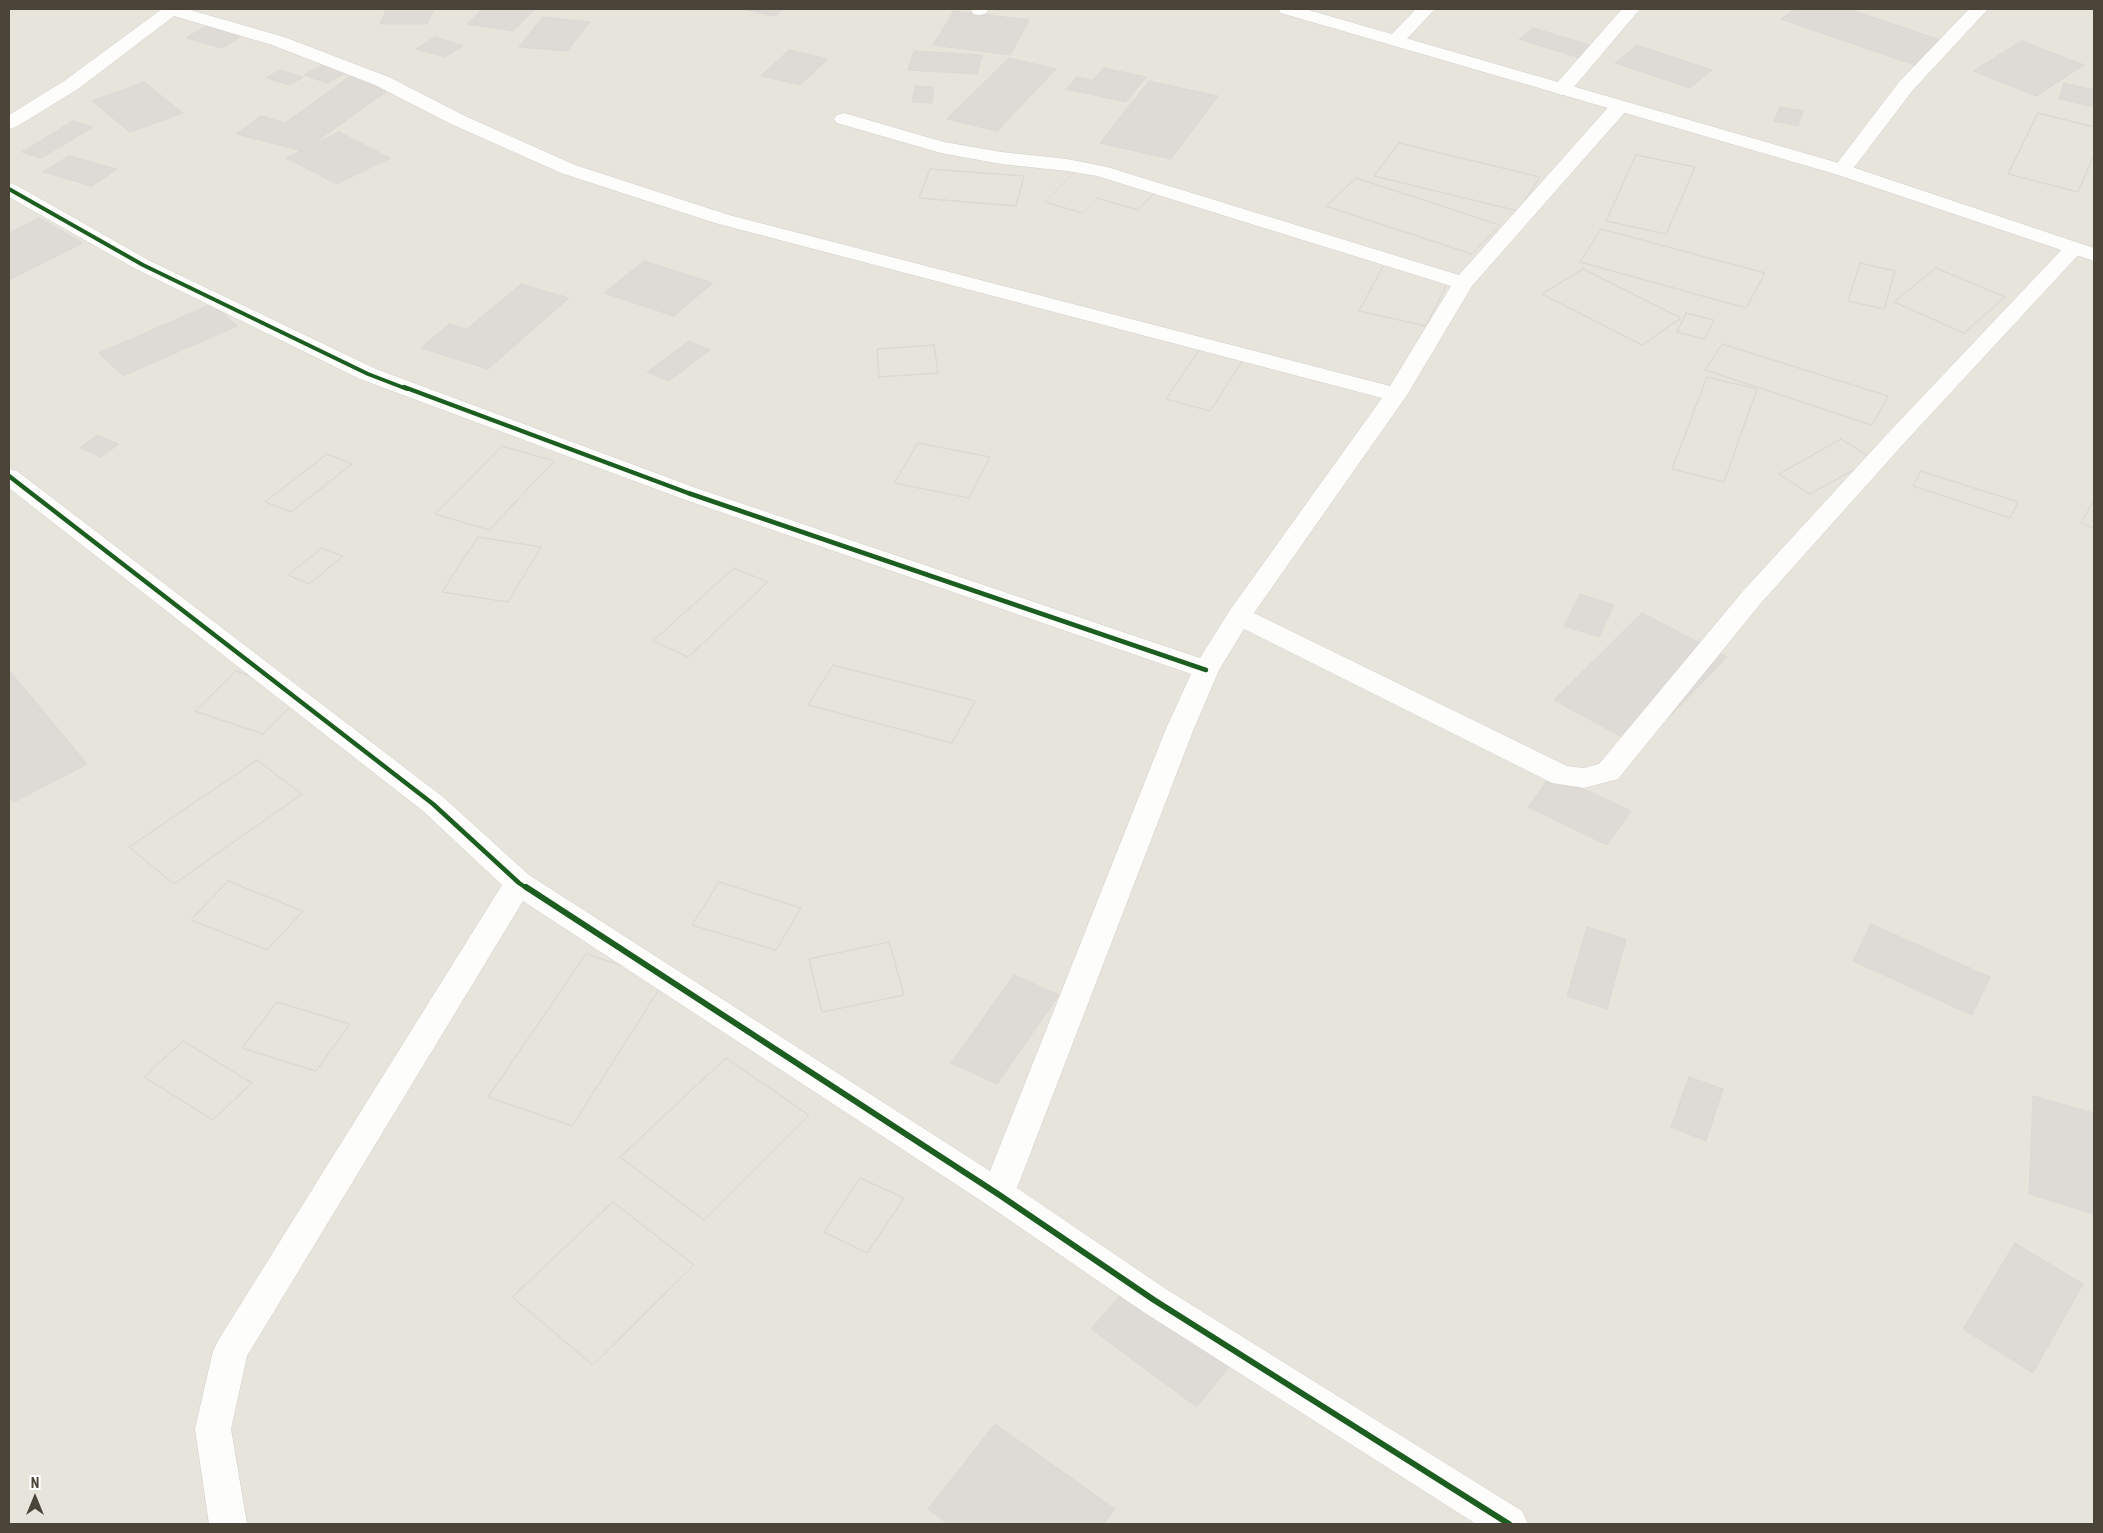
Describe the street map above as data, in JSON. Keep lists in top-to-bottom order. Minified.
{"north":"top"}
